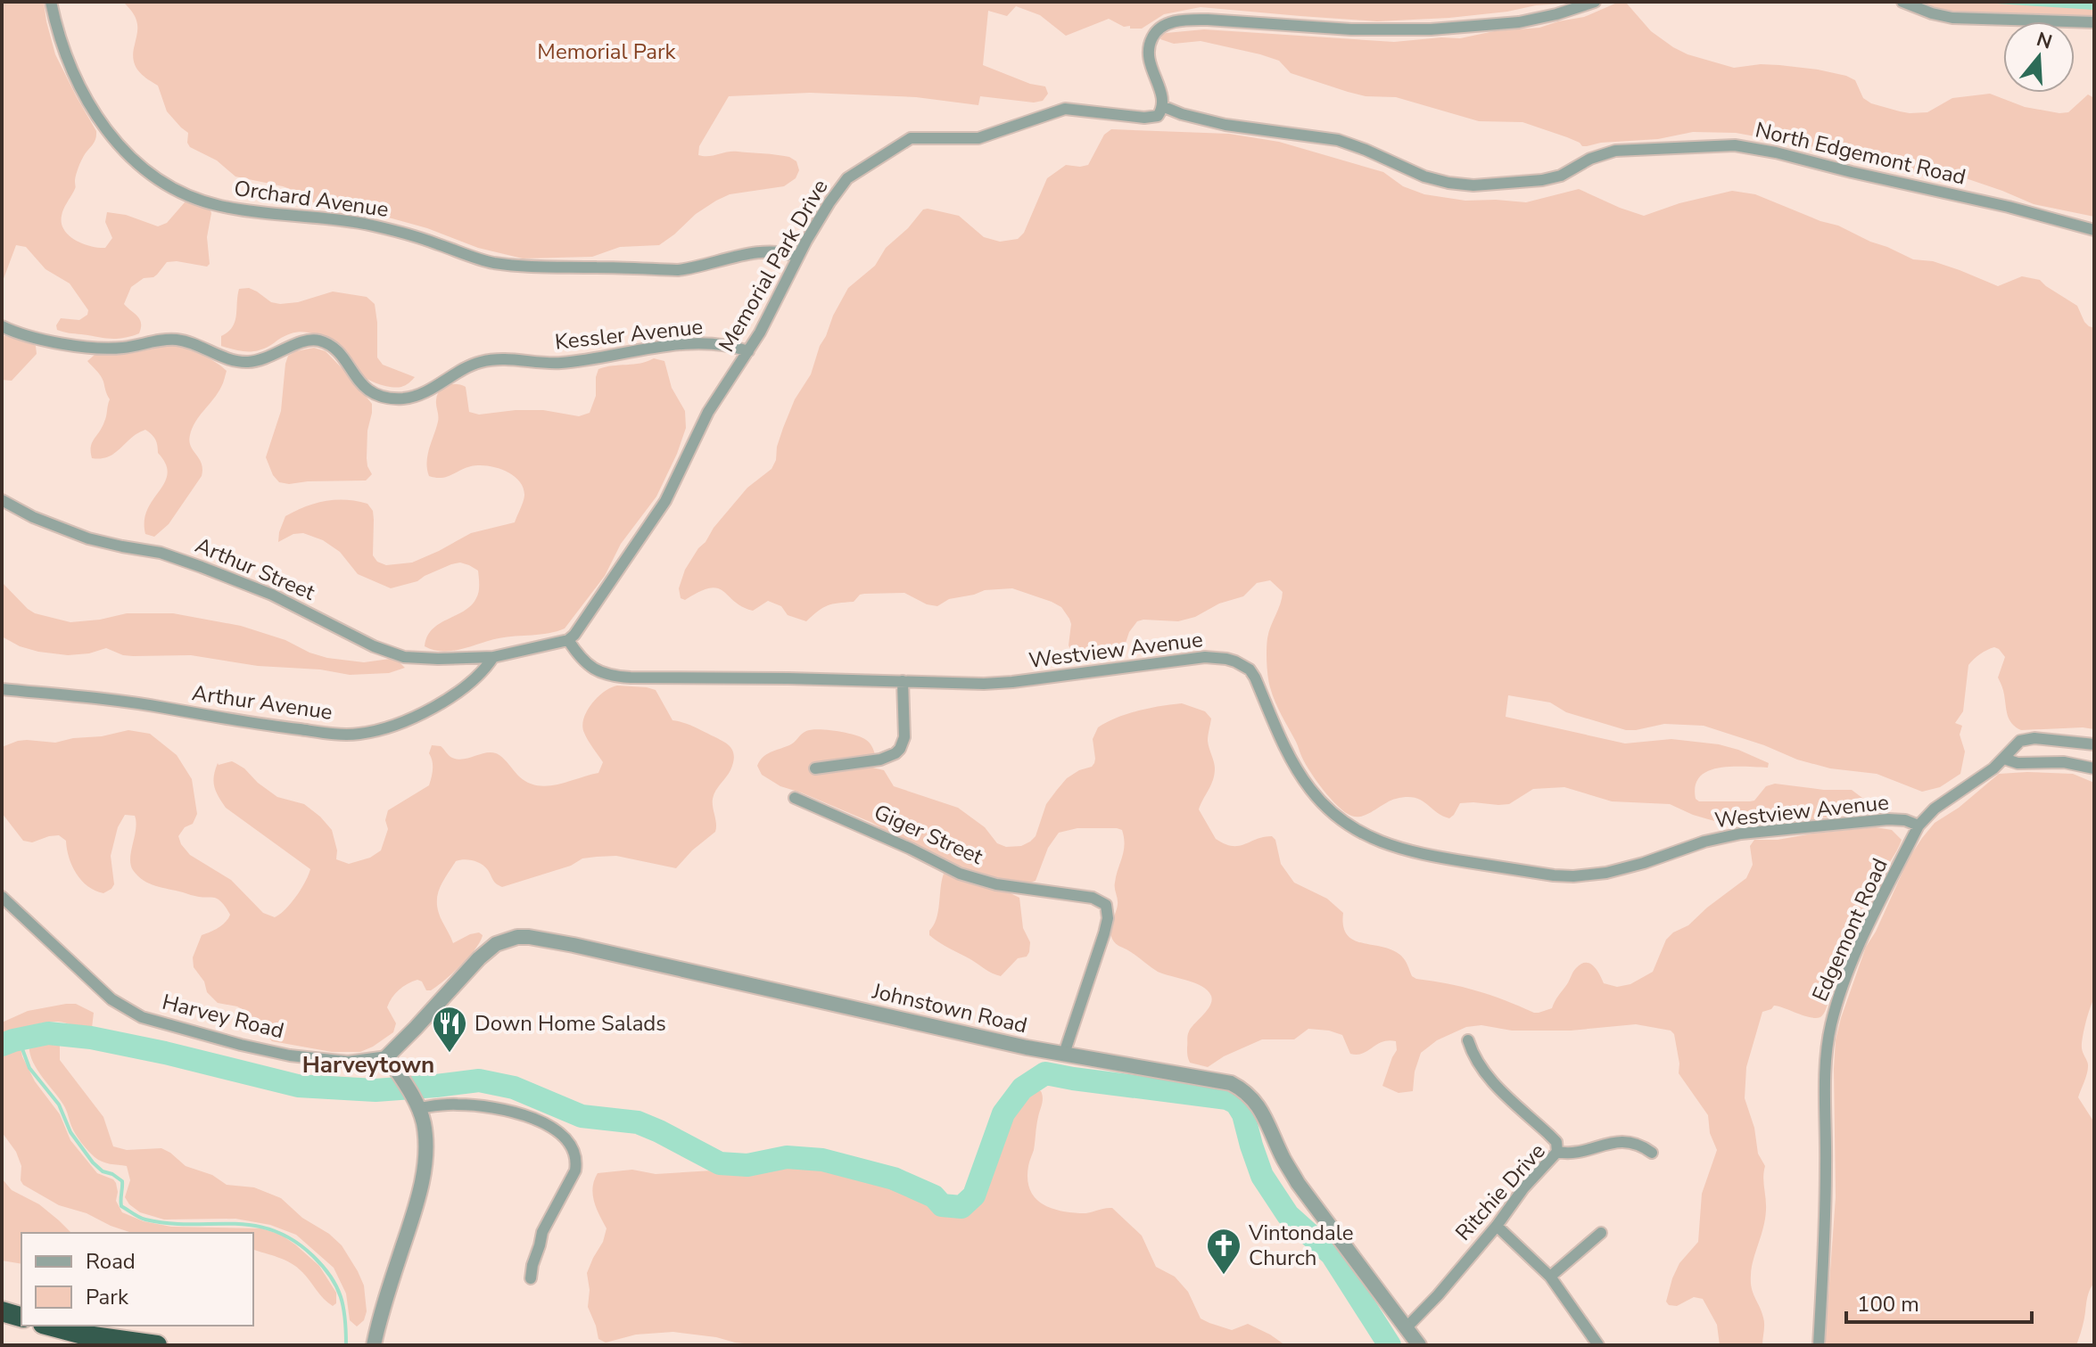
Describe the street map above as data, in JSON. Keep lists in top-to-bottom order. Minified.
{"streets":{"street":["North Edgemont Road","Orchard Avenue","Memorial Park Drive","Kessler Avenue","Arthur Street","Westview Avenue","Arthur Avenue","Giger Street","Edgemont Road","Johnstown Road","Harvey Road","Ritchie Drive"]},"crossings":[["North Edgemont Road","Memorial Park Drive"],["Orchard Avenue","Memorial Park Drive"],["Memorial Park Drive","Kessler Avenue"],["Memorial Park Drive","Westview Avenue"],["Arthur Street","Arthur Avenue"],["Westview Avenue","Edgemont Road"],["Giger Street","Johnstown Road"],["Johnstown Road","Harvey Road"],["Johnstown Road","Ritchie Drive"]],"districts":["Harveytown"],"parks":["Memorial Park"],"places":{"restaurant":["Down Home Salads"],"church":["Vintondale Church"]},"legend":["Road","Park"],"scale_bar":"100 m","north":"top"}
